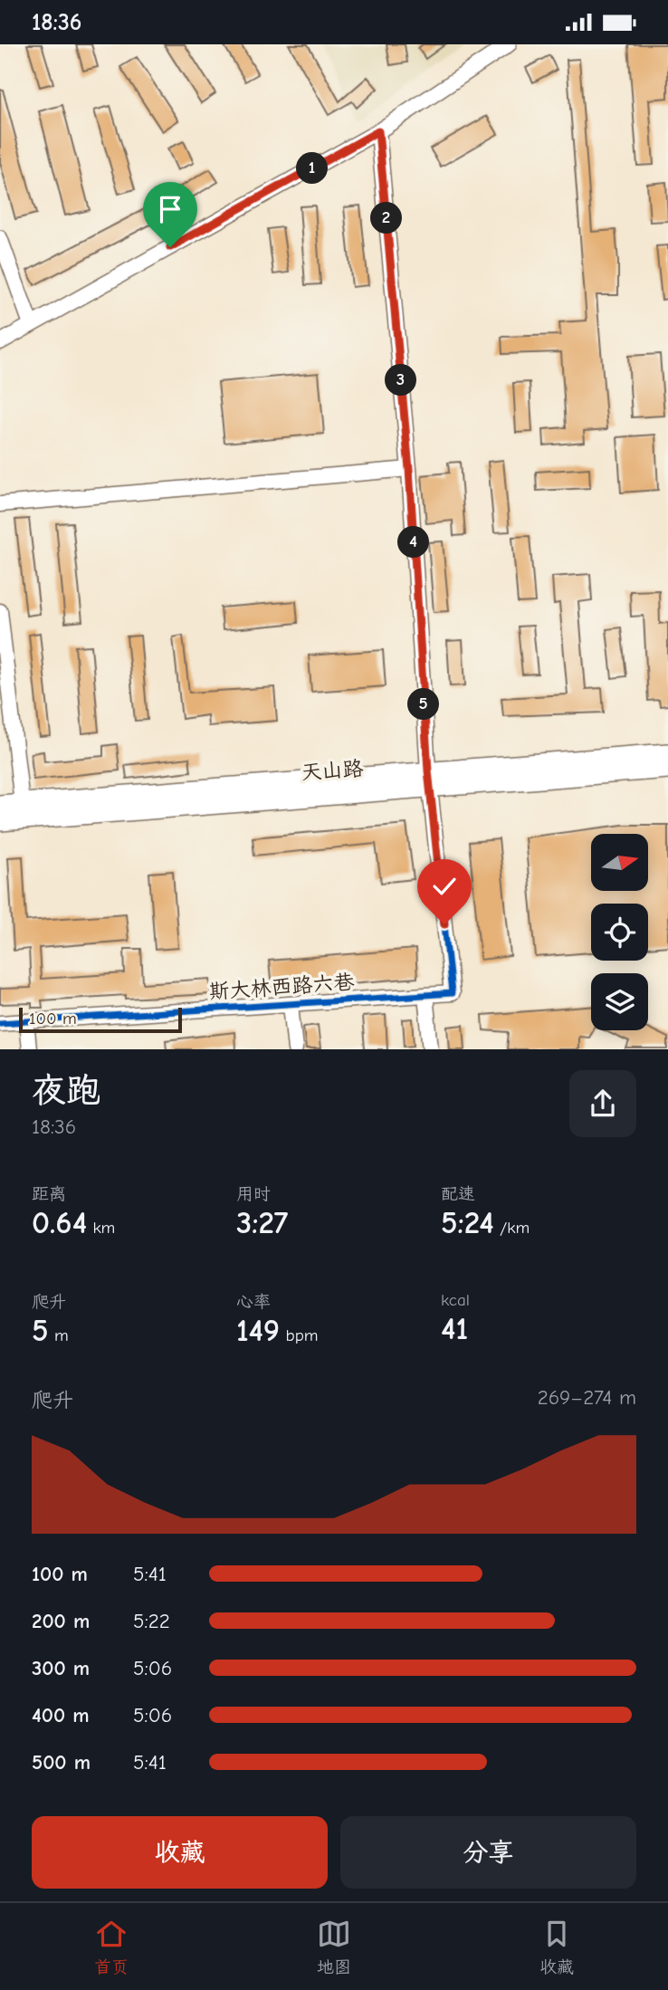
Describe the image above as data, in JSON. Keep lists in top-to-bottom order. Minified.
{"streets":{"main road":["天山路"],"street":["斯大林西路六巷"]},"crossings":[["天山路","斯大林西路六巷"]],"scale_bar":"100 m","north":"right","page":{"status":"18:36","pins":["1","2","3","4","5"],"scale":"100 m","heading":["夜跑","18:36"],"stats":[["距离","0.64 km"],["用时","3:27"],["配速","5:24 /km"],["爬升","5 m"],["心率","149 bpm"],["kcal","41"]],"chart":["爬升","269–274 m"],"list":[{"name":"100 m","note":"5:41"},{"name":"200 m","note":"5:22"},{"name":"300 m","note":"5:06"},{"name":"400 m","note":"5:06"},{"name":"500 m","note":"5:41"}],"buttons":["收藏","分享"],"tabs":["首页","地图","收藏"]}}
